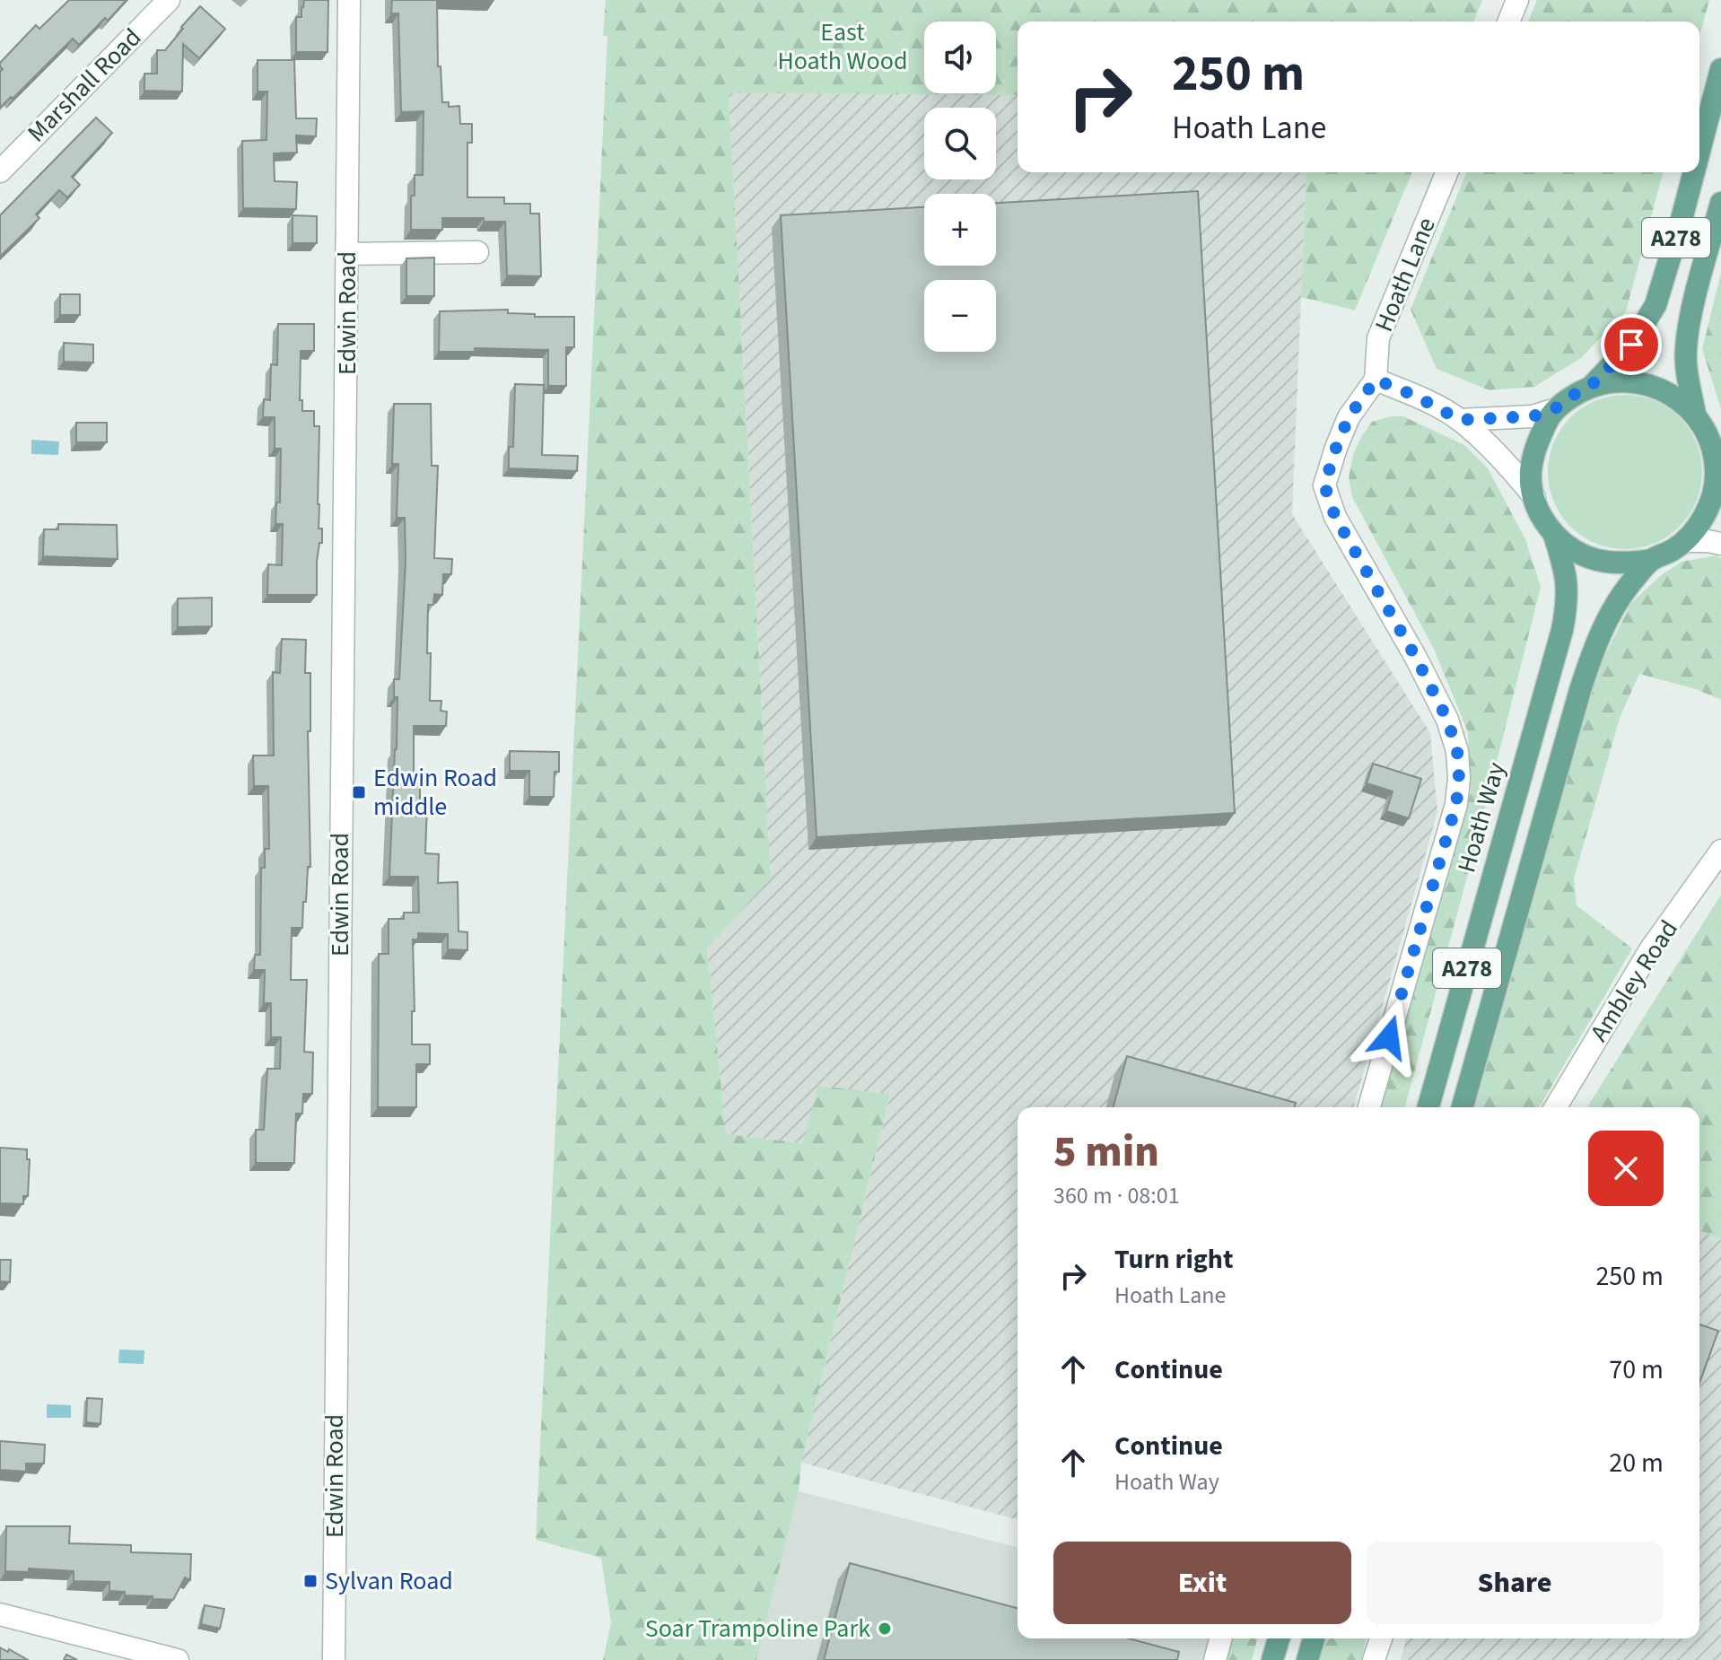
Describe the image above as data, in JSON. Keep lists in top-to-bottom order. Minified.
{"streets":{"main road":["A278","Hoath Way"],"street":["Marshall Road","Hoath Lane","Edwin Road","Ambley Road"]},"crossings":[["A278","Hoath Way"]],"parks":["East Hoath Wood"],"places":{"transit":["Edwin Road middle","Sylvan Road"],"other":["Soar Trampoline Park"]},"page":{"map_buttons":["+","−"],"turn":["250 m","Hoath Lane"],"heading":["5 min","360 m · 08:01"],"list":[{"name":"Turn right","note":"Hoath Lane","value":"250 m"},{"name":"Continue","value":"70 m"},{"name":"Continue","note":"Hoath Way","value":"20 m"}],"buttons":["Exit","Share"]}}
